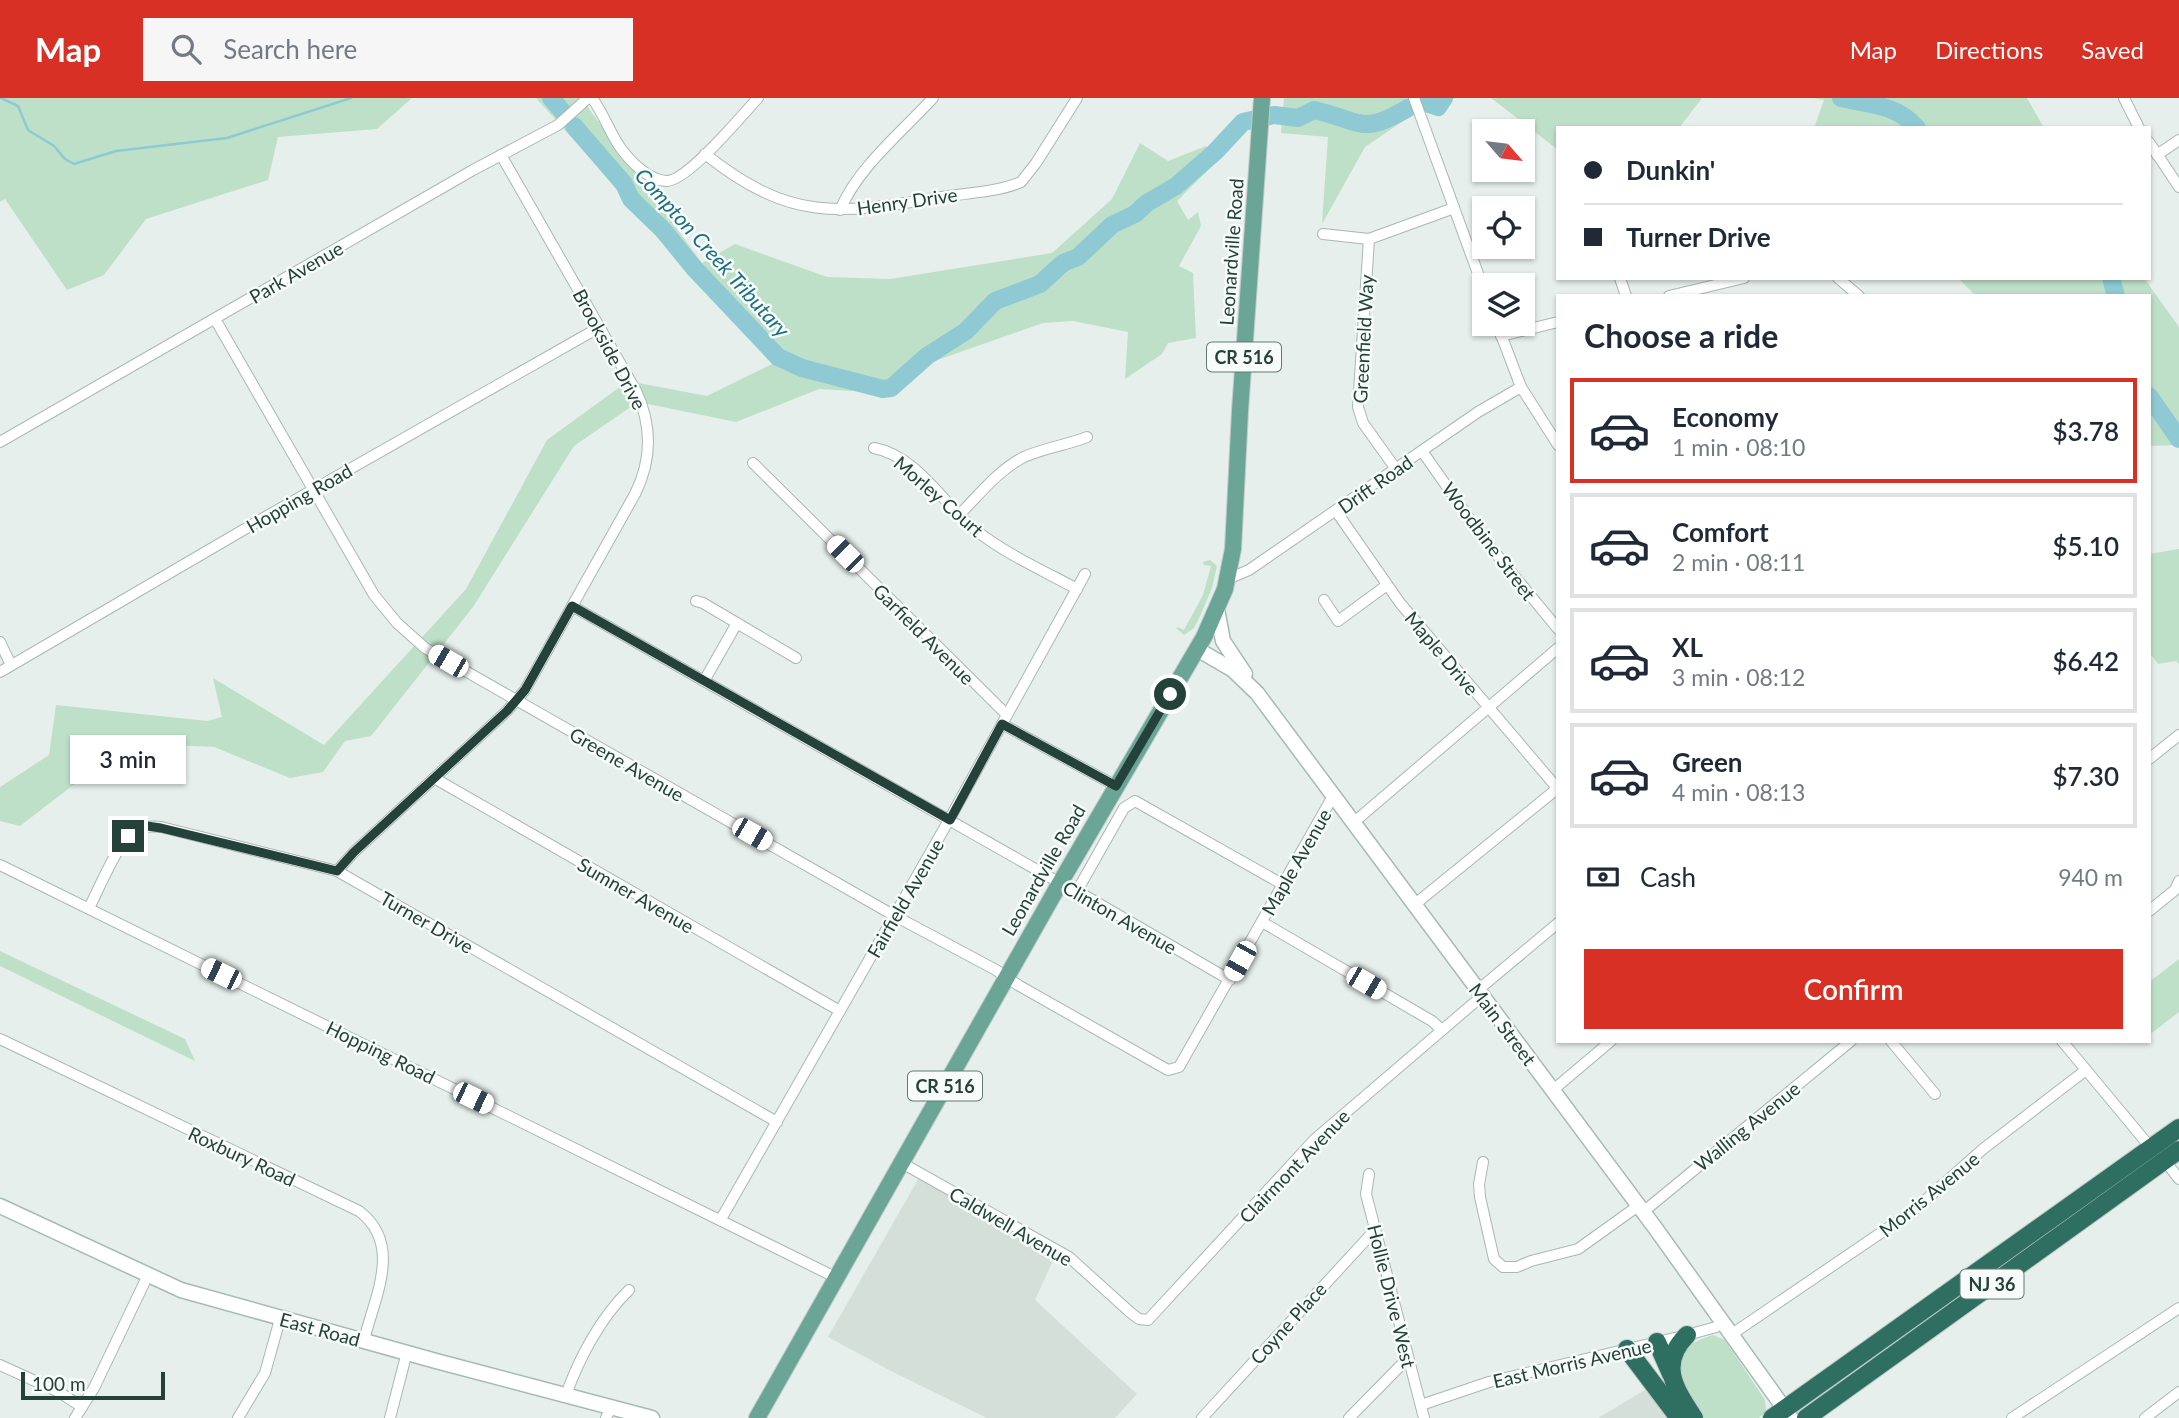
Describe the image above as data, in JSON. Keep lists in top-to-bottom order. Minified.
{"streets":{"highway":["NJ 36"],"main road":["Leonardville Road","CR 516"],"street":["Henry Drive","Park Avenue","Greenfield Way","Brookside Drive","Drift Road","Morley Court","Hopping Road","Woodbine Street","Garfield Avenue","Maple Drive","Greene Avenue","Maple Avenue","Sumner Avenue","Fairfield Avenue","Clinton Avenue","Turner Drive","Main Street","Walling Avenue","Roxbury Road","Clairmont Avenue","Morris Avenue","Caldwell Avenue","Hollie Drive West","Coyne Place","East Road","East Morris Avenue"]},"crossings":[["Leonardville Road","Drift Road"],["Leonardville Road","Hopping Road"],["Leonardville Road","Garfield Avenue"],["Leonardville Road","Greene Avenue"],["Leonardville Road","Clinton Avenue"],["Leonardville Road","Main Street"],["Leonardville Road","Caldwell Avenue"],["Park Avenue","Brookside Drive"],["Park Avenue","Greene Avenue"],["Greenfield Way","Drift Road"],["Brookside Drive","Hopping Road"],["Brookside Drive","Greene Avenue"],["Brookside Drive","Sumner Avenue"],["Brookside Drive","Clinton Avenue"],["Brookside Drive","Turner Drive"],["Drift Road","Woodbine Street"],["Drift Road","Maple Drive"],["Morley Court","Fairfield Avenue"],["Hopping Road","Greene Avenue"],["Hopping Road","Fairfield Avenue"],["Hopping Road","Turner Drive"],["Garfield Avenue","Fairfield Avenue"],["Greene Avenue","Maple Avenue"],["Greene Avenue","Fairfield Avenue"],["Maple Avenue","Clinton Avenue"],["Maple Avenue","Main Street"],["Sumner Avenue","Fairfield Avenue"],["Fairfield Avenue","Clinton Avenue"],["Fairfield Avenue","Turner Drive"],["Main Street","Walling Avenue"],["Main Street","Clairmont Avenue"],["Main Street","Morris Avenue"],["Main Street","NJ 36"],["Main Street","East Morris Avenue"],["Roxbury Road","East Road"],["Clairmont Avenue","Caldwell Avenue"],["Morris Avenue","East Morris Avenue"],["Hollie Drive West","Coyne Place"],["Hollie Drive West","East Morris Avenue"]],"water":["Compton Creek Tributary"],"scale_bar":"100 m","north":"bottom right","page":{"header":"Map","search":"Search here","nav":["Map","Directions","Saved"],"banner":["Dunkin'","Turner Drive"],"heading":"Choose a ride","list":[{"name":"Economy","note":"1 min · 08:10","value":"$3.78"},{"name":"Comfort","note":"2 min · 08:11","value":"$5.10"},{"name":"XL","note":"3 min · 08:12","value":"$6.42"},{"name":"Green","note":"4 min · 08:13","value":"$7.30"}],"bubble":"3 min","pay":["Cash","940 m"],"buttons":"Confirm","scale":"100 m"}}
